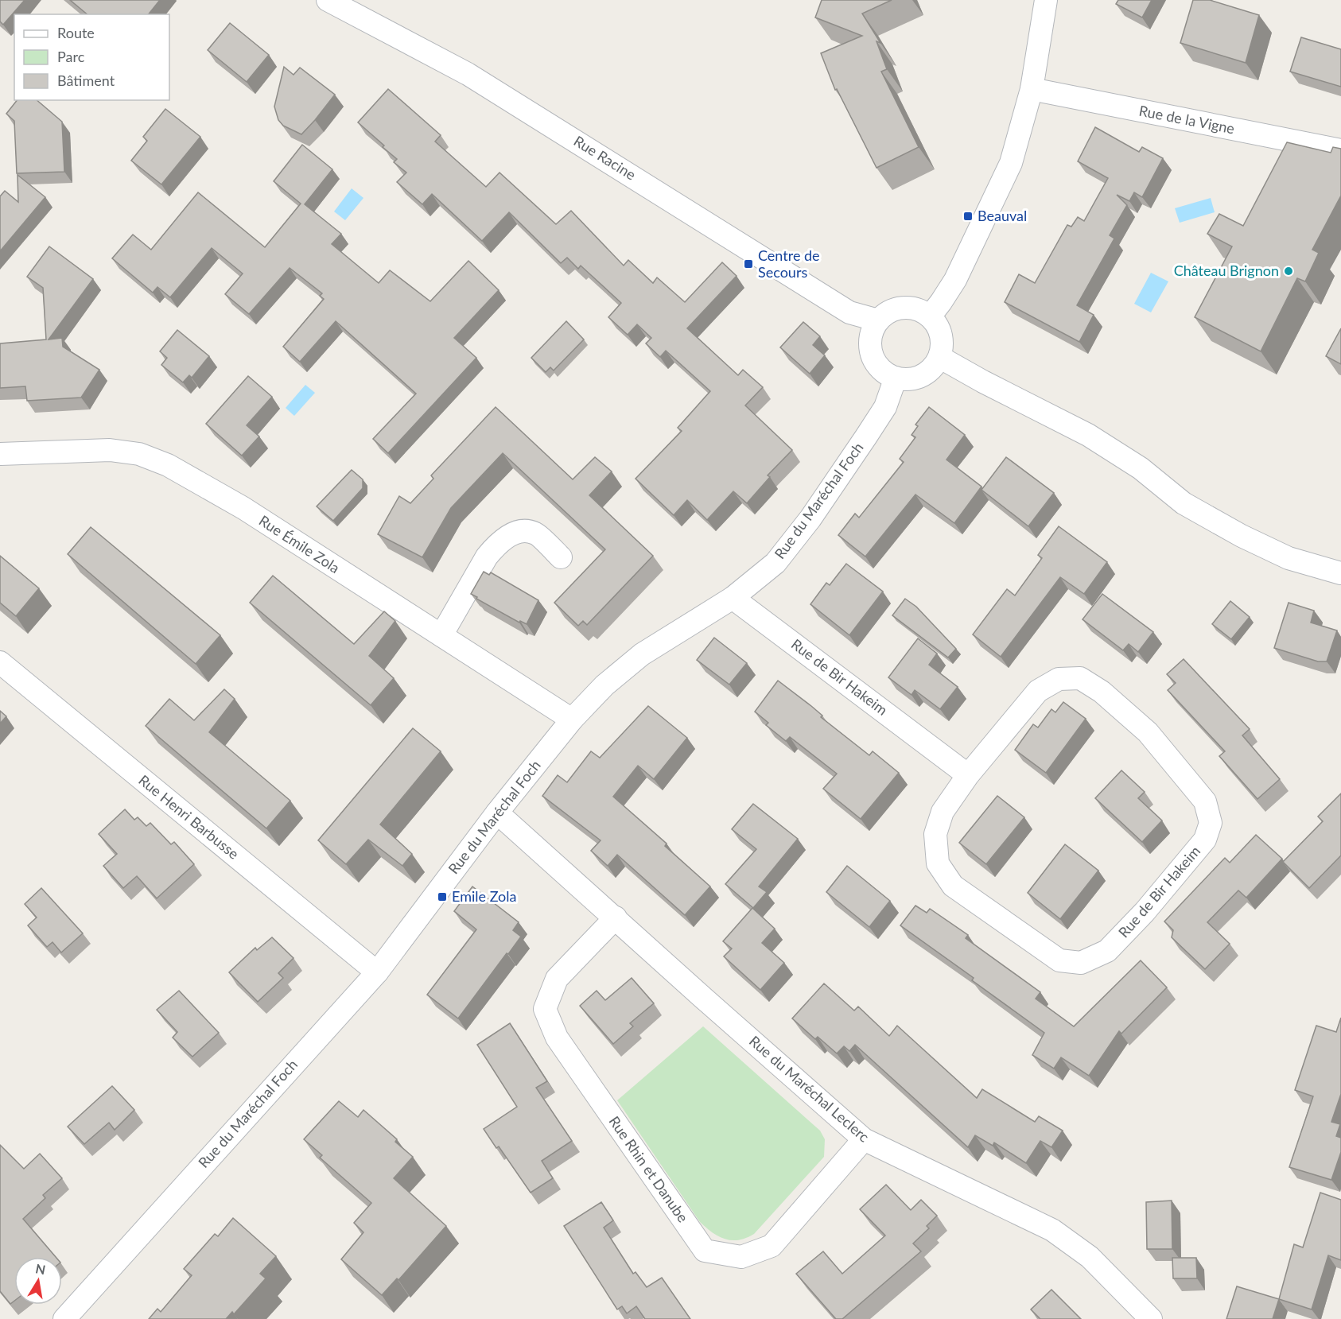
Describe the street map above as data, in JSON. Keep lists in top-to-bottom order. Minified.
{"streets":{"street":["Rue de la Vigne","Rue Racine","Rue du Maréchal Foch","Rue Émile Zola","Rue de Bir Hakeim","Rue Henri Barbusse","Rue du Maréchal Leclerc","Rue Rhin et Danube"]},"crossings":[["Rue Racine","Rue du Maréchal Foch"],["Rue du Maréchal Foch","Rue Émile Zola"],["Rue du Maréchal Foch","Rue de Bir Hakeim"],["Rue du Maréchal Foch","Rue Henri Barbusse"],["Rue du Maréchal Foch","Rue du Maréchal Leclerc"],["Rue du Maréchal Leclerc","Rue Rhin et Danube"]],"places":{"transit":["Beauval","Centre de Secours","Emile Zola"],"other":["Château Brignon"]},"legend":["Route","Parc","Bâtiment"],"north":"top"}
